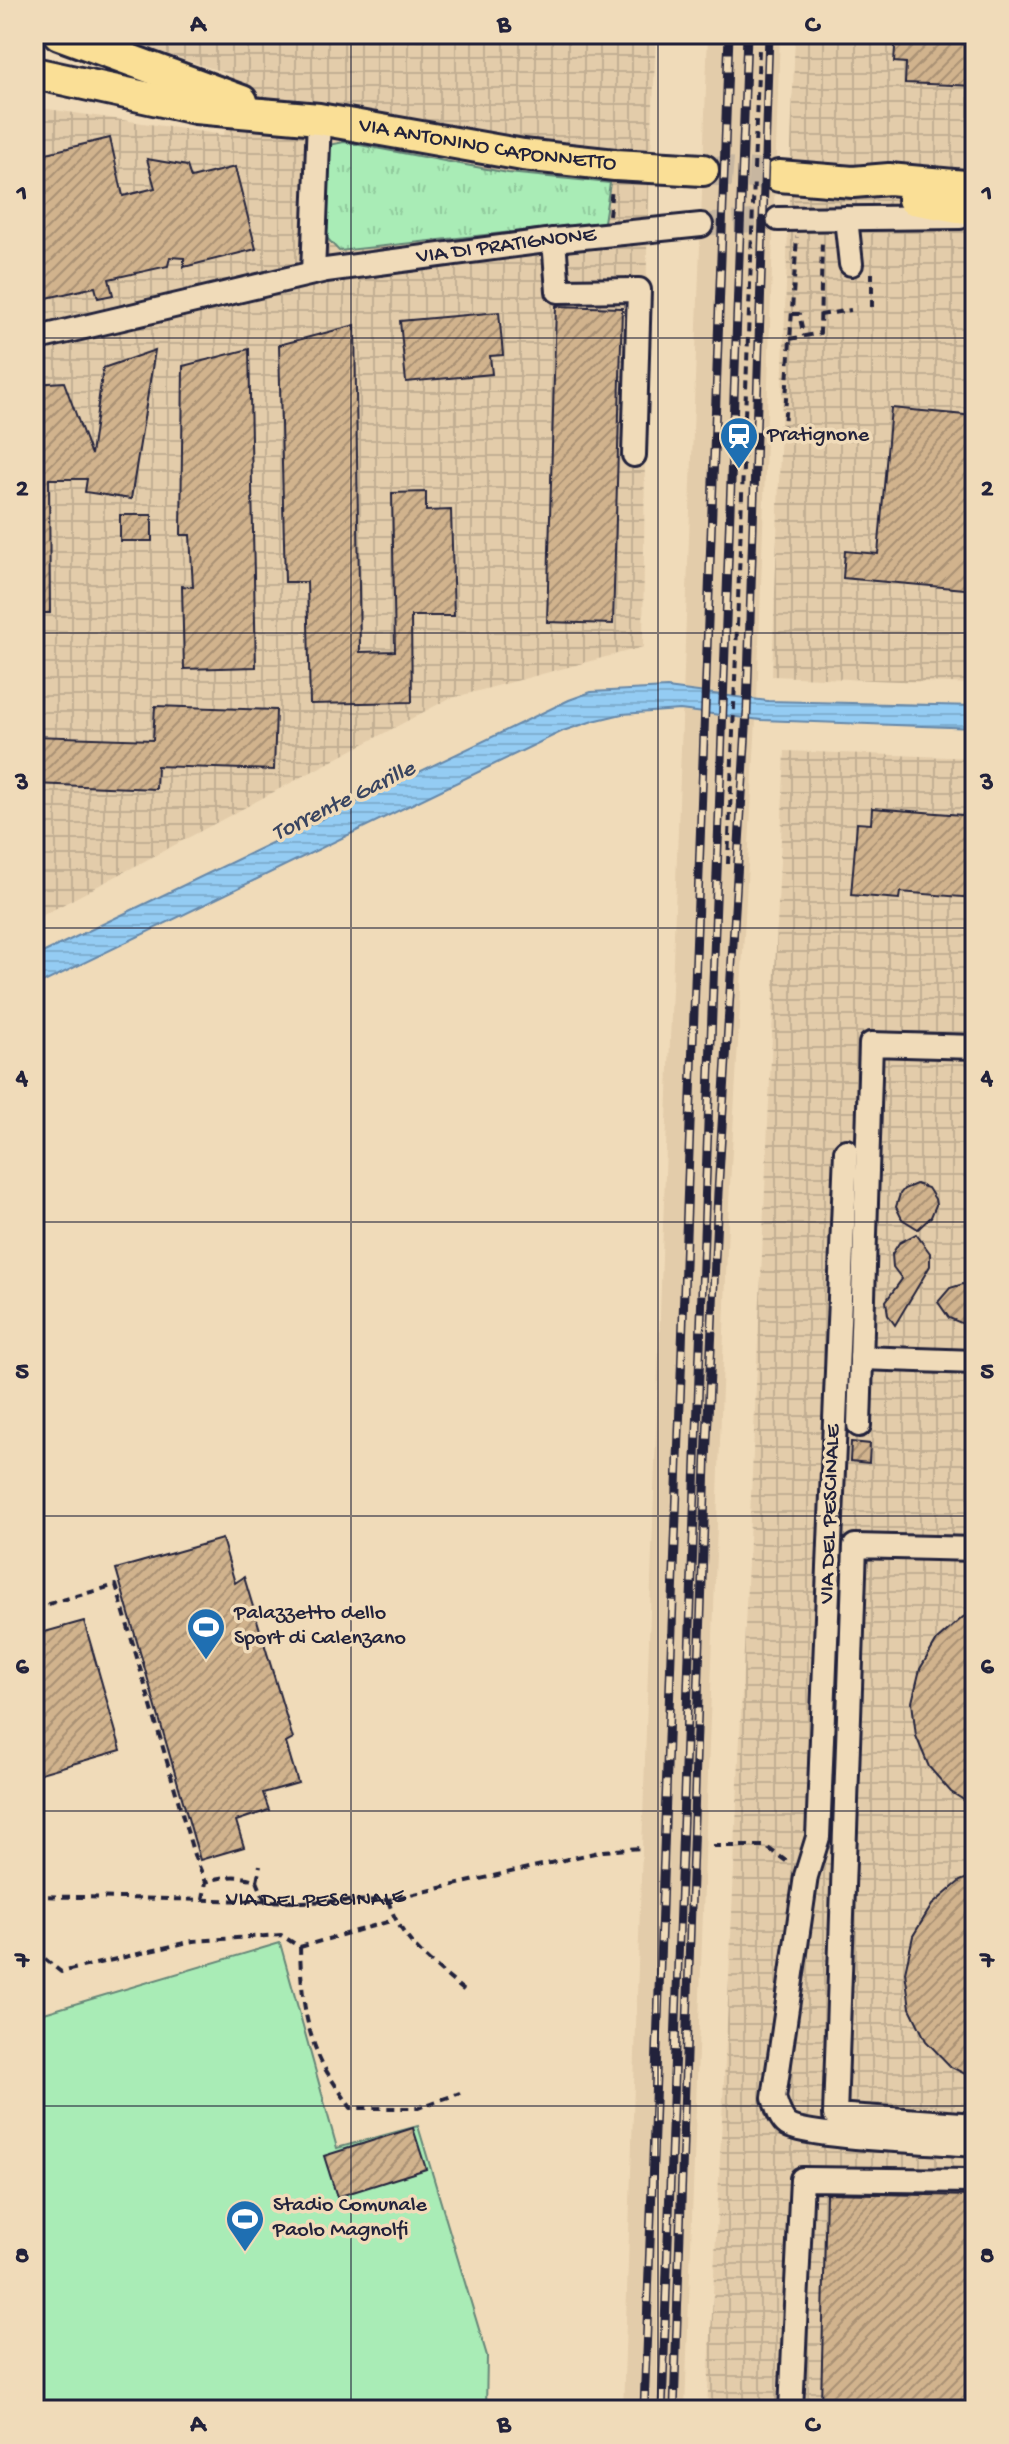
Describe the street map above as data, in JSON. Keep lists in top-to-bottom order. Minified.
{"streets":{"main road":["VIA ANTONINO CAPONNETTO"],"street":["VIA DI PRATIGNONE","VIA DEL PESCINALE"]},"water":["Torrente Garille"],"places":{"station":["Pratignone"],"sports":["Palazzetto dello Sport di Calenzano","Stadio Comunale Paolo Magnolfi"]},"grid":{"columns":["A","B","C"],"rows":["1","2","3","4","5","6","7","8"]}}
